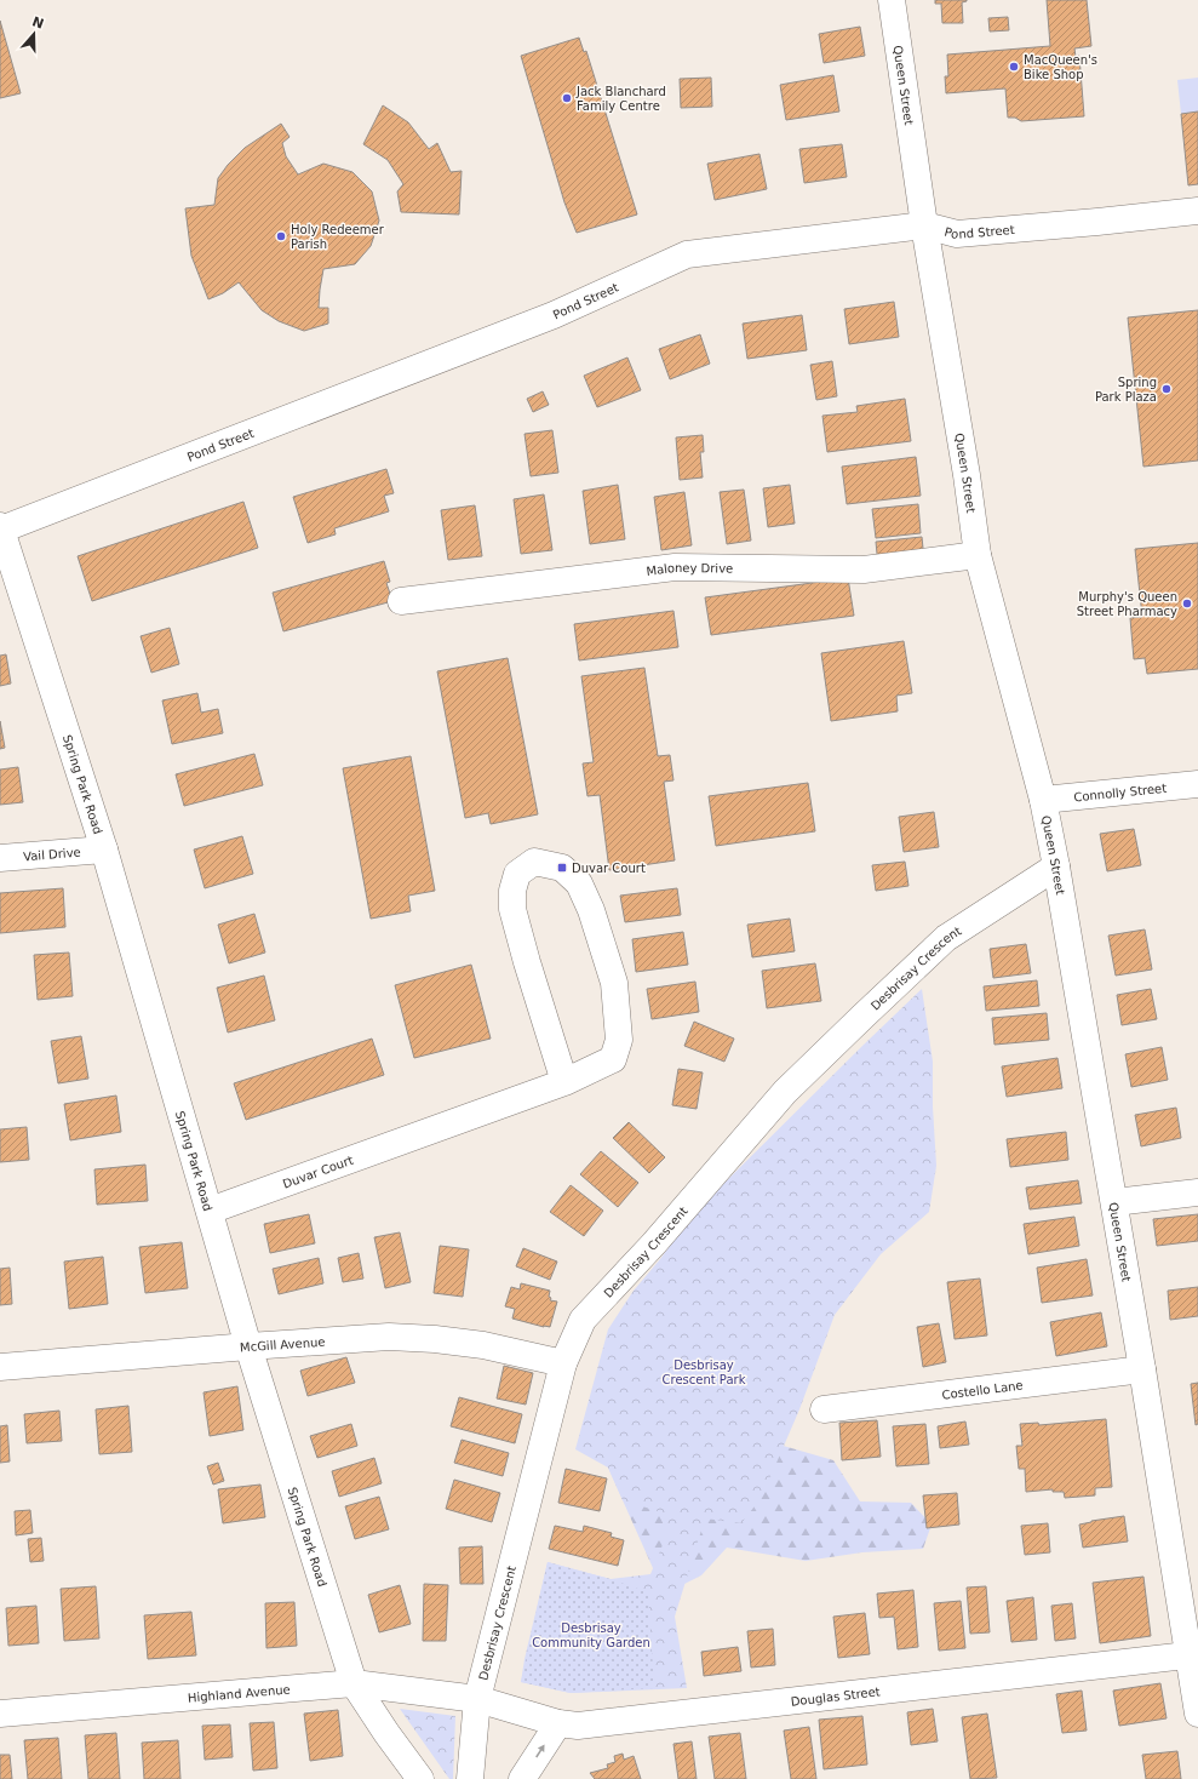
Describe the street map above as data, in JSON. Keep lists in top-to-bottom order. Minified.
{"streets":{"street":["Queen Street","Pond Street","Maloney Drive","Spring Park Road","Connolly Street","Vail Drive","Desbrisay Crescent","Duvar Court","McGill Avenue","Costello Lane","Highland Avenue","Douglas Street"]},"crossings":[["Queen Street","Pond Street"],["Queen Street","Maloney Drive"],["Queen Street","Connolly Street"],["Queen Street","Desbrisay Crescent"],["Queen Street","Costello Lane"],["Queen Street","Douglas Street"],["Pond Street","Spring Park Road"],["Spring Park Road","Vail Drive"],["Spring Park Road","Duvar Court"],["Spring Park Road","McGill Avenue"],["Spring Park Road","Highland Avenue"],["Desbrisay Crescent","McGill Avenue"],["Desbrisay Crescent","Highland Avenue"],["Desbrisay Crescent","Douglas Street"],["Highland Avenue","Douglas Street"]],"parks":["Desbrisay Crescent Park","Desbrisay Community Garden"],"places":{"other":["MacQueen's Bike Shop","Jack Blanchard Family Centre","Holy Redeemer Parish","Spring Park Plaza","Murphy's Queen Street Pharmacy"],"transit":["Duvar Court"]},"north":"top"}
